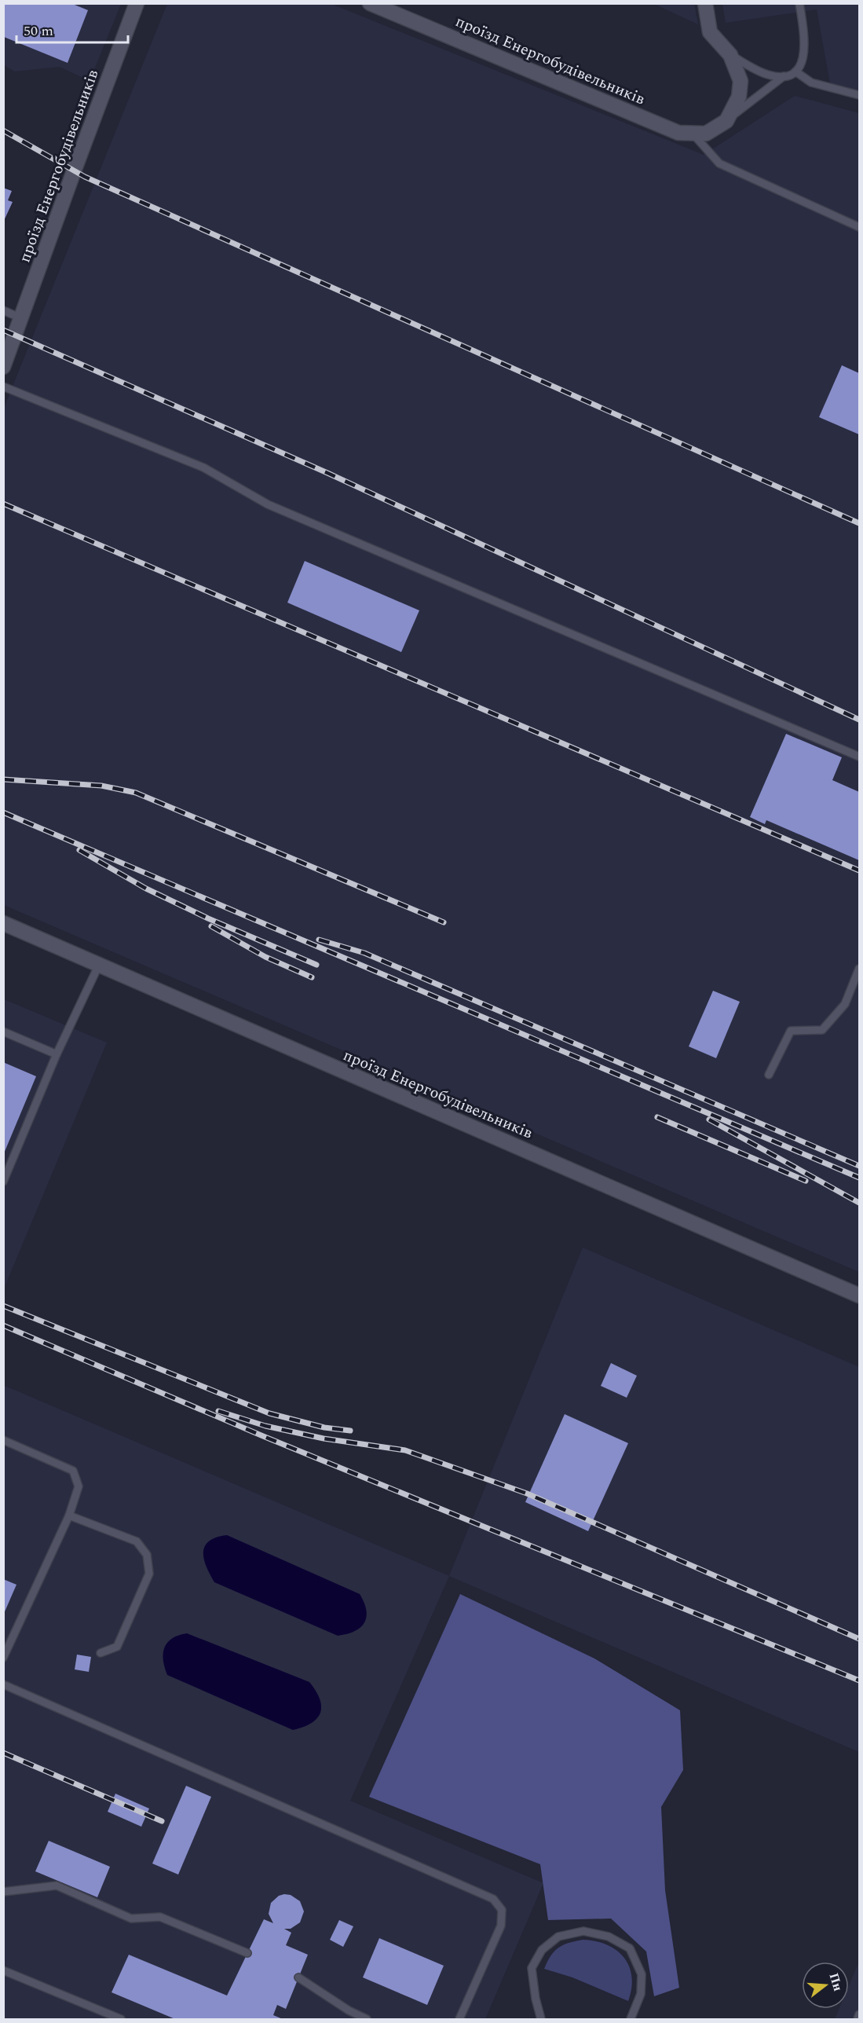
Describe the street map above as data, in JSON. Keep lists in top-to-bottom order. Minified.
{"streets":{"street":["проїзд Енергобудівельників"]},"scale_bar":"50 m","north":"right"}
